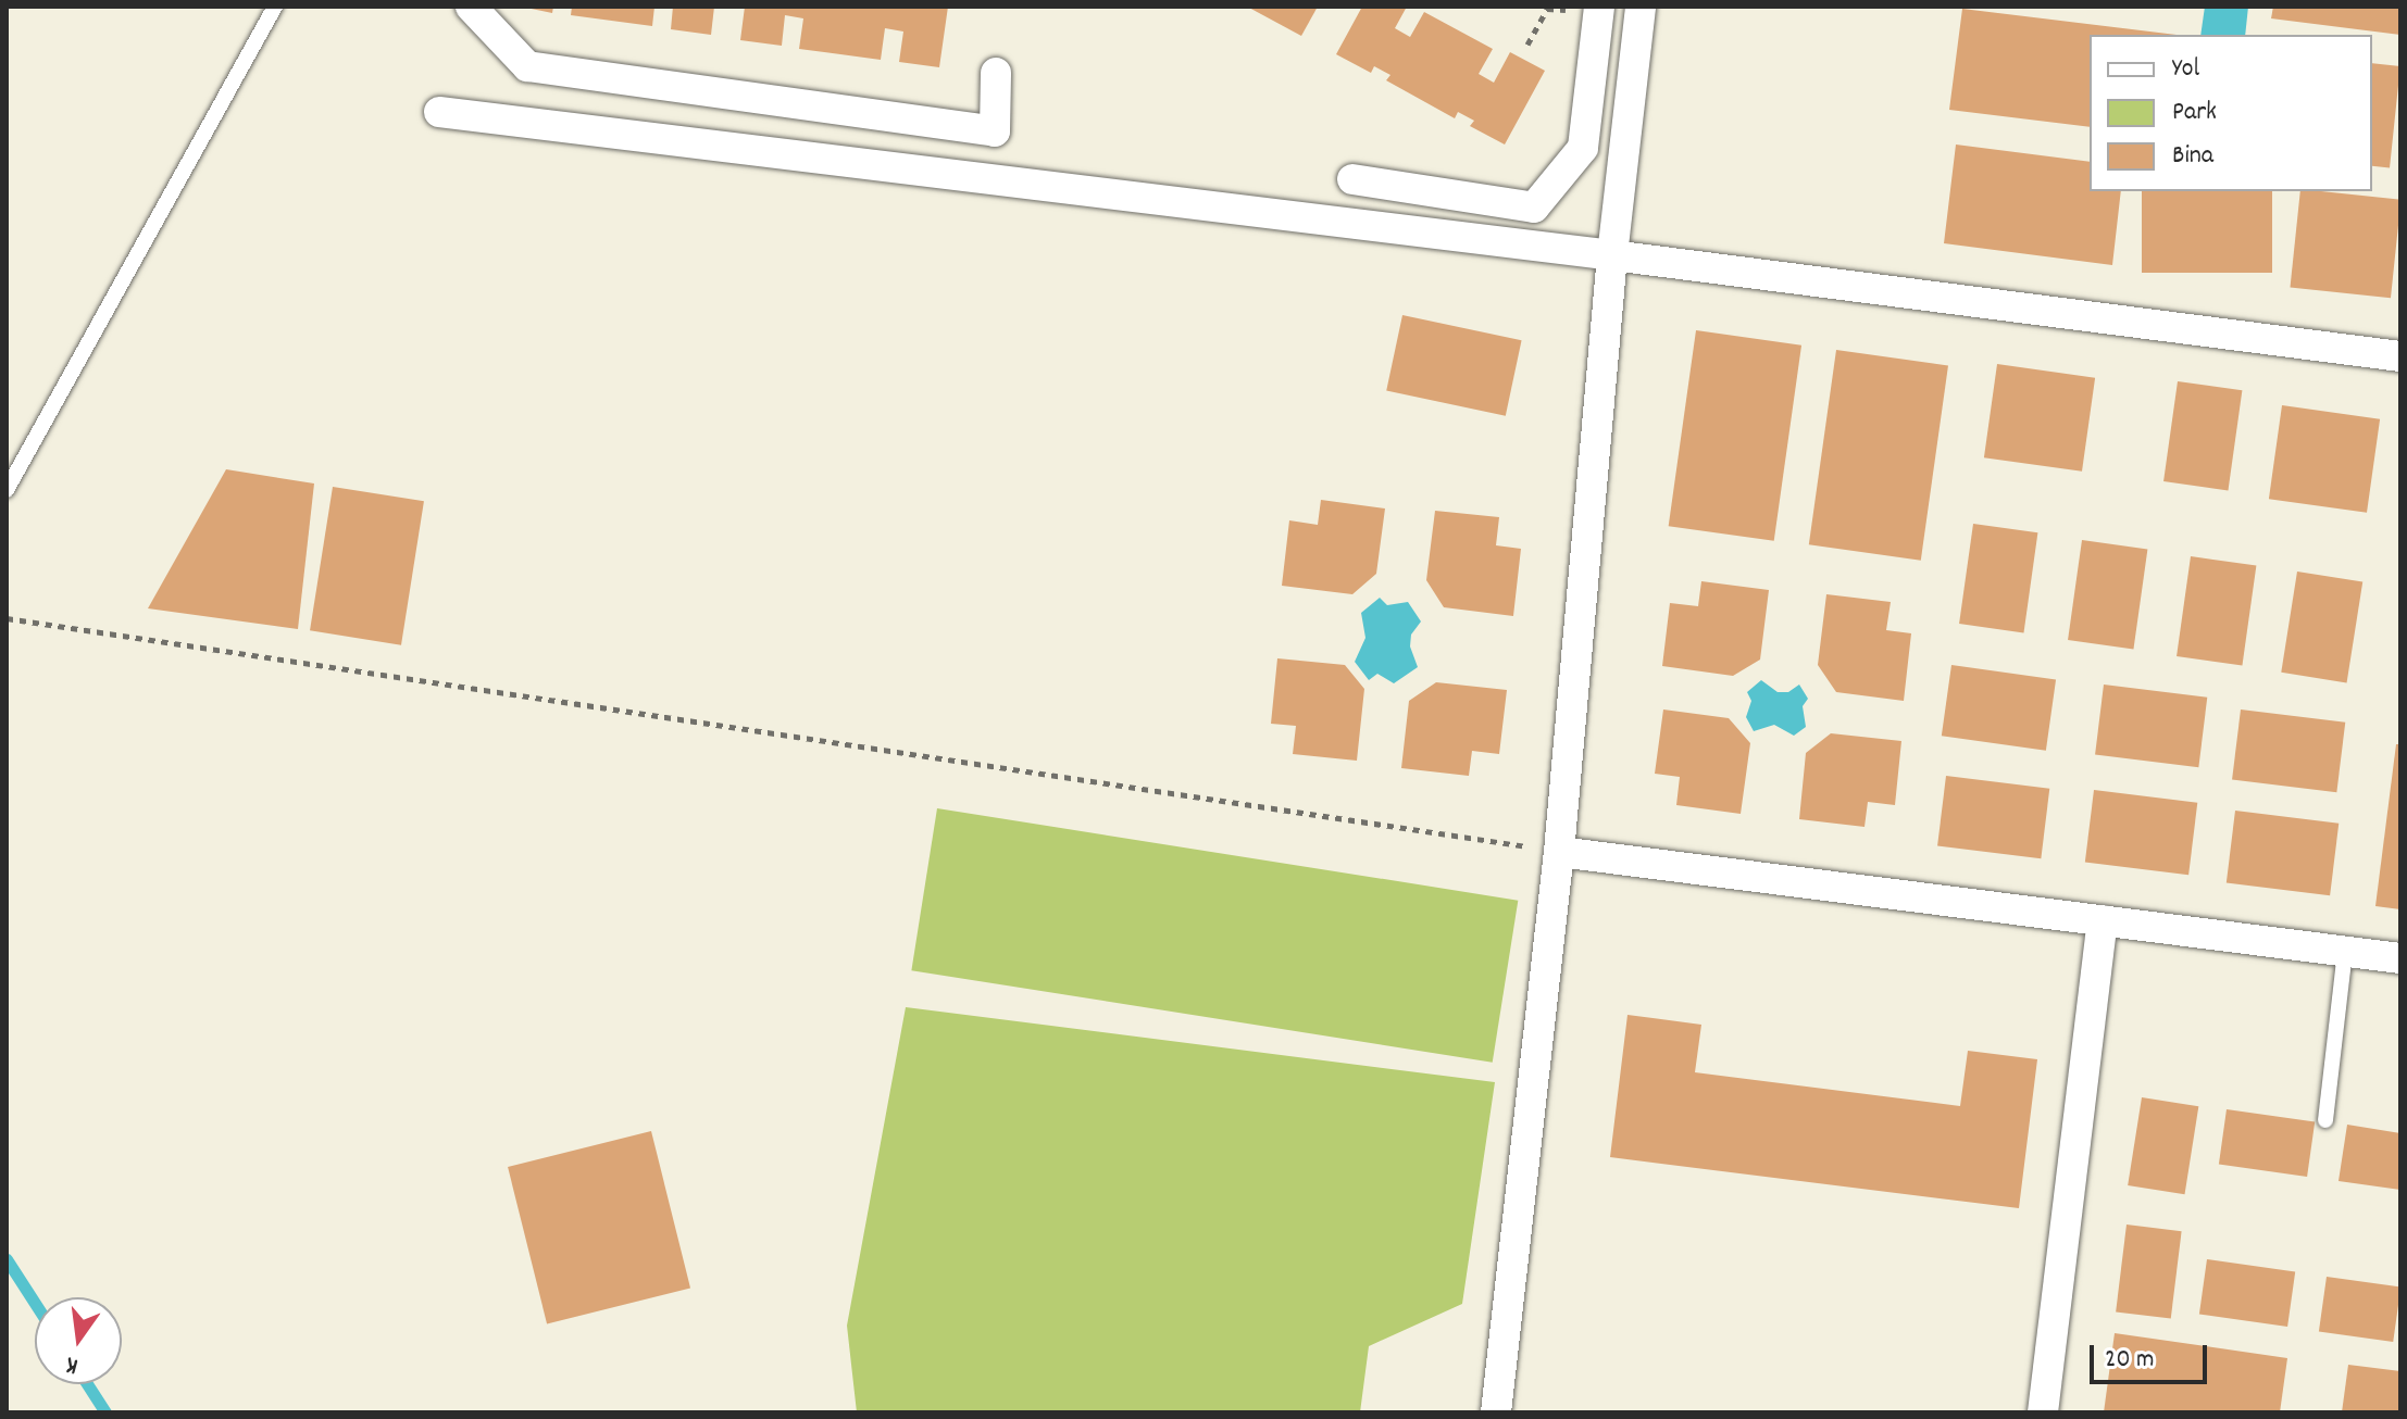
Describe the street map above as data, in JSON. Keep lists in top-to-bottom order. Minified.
{"legend":["Yol","Park","Bina"],"scale_bar":"20 m","north":"bottom"}
